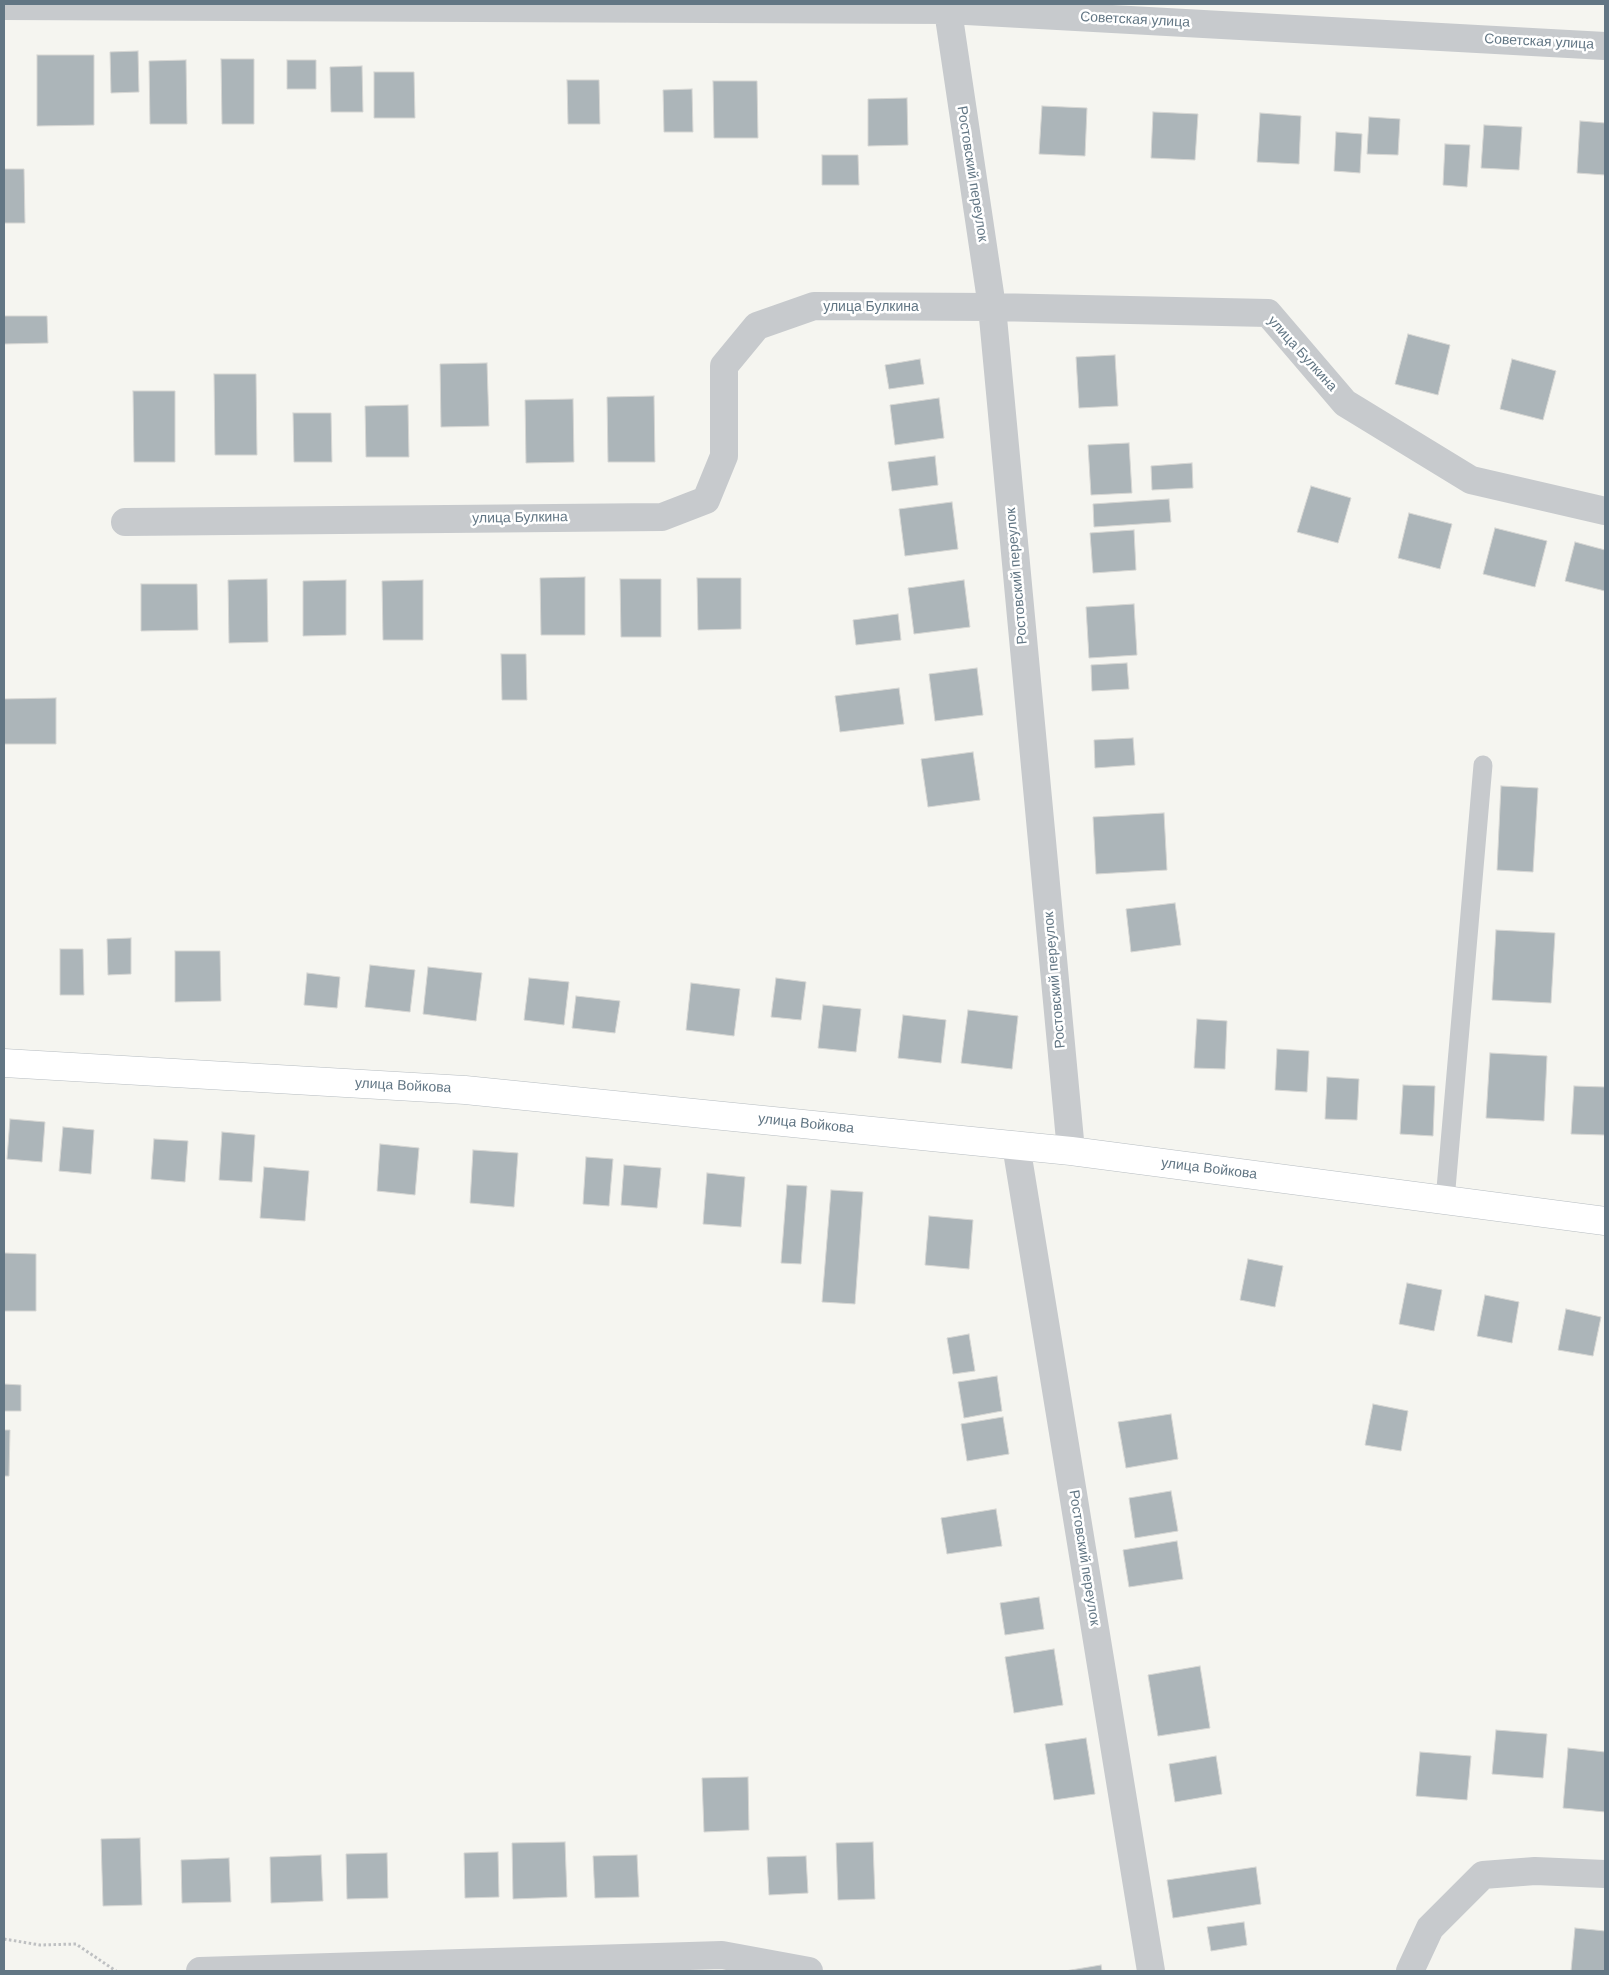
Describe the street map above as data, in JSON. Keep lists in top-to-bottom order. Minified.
{"streets":{"main road":["улица Войкова"],"street":["Советская улица","Ростовский переулок","улица Булкина"]},"crossings":[["Советская улица","Ростовский переулок"],["Ростовский переулок","улица Булкина"],["Ростовский переулок","улица Войкова"]]}
